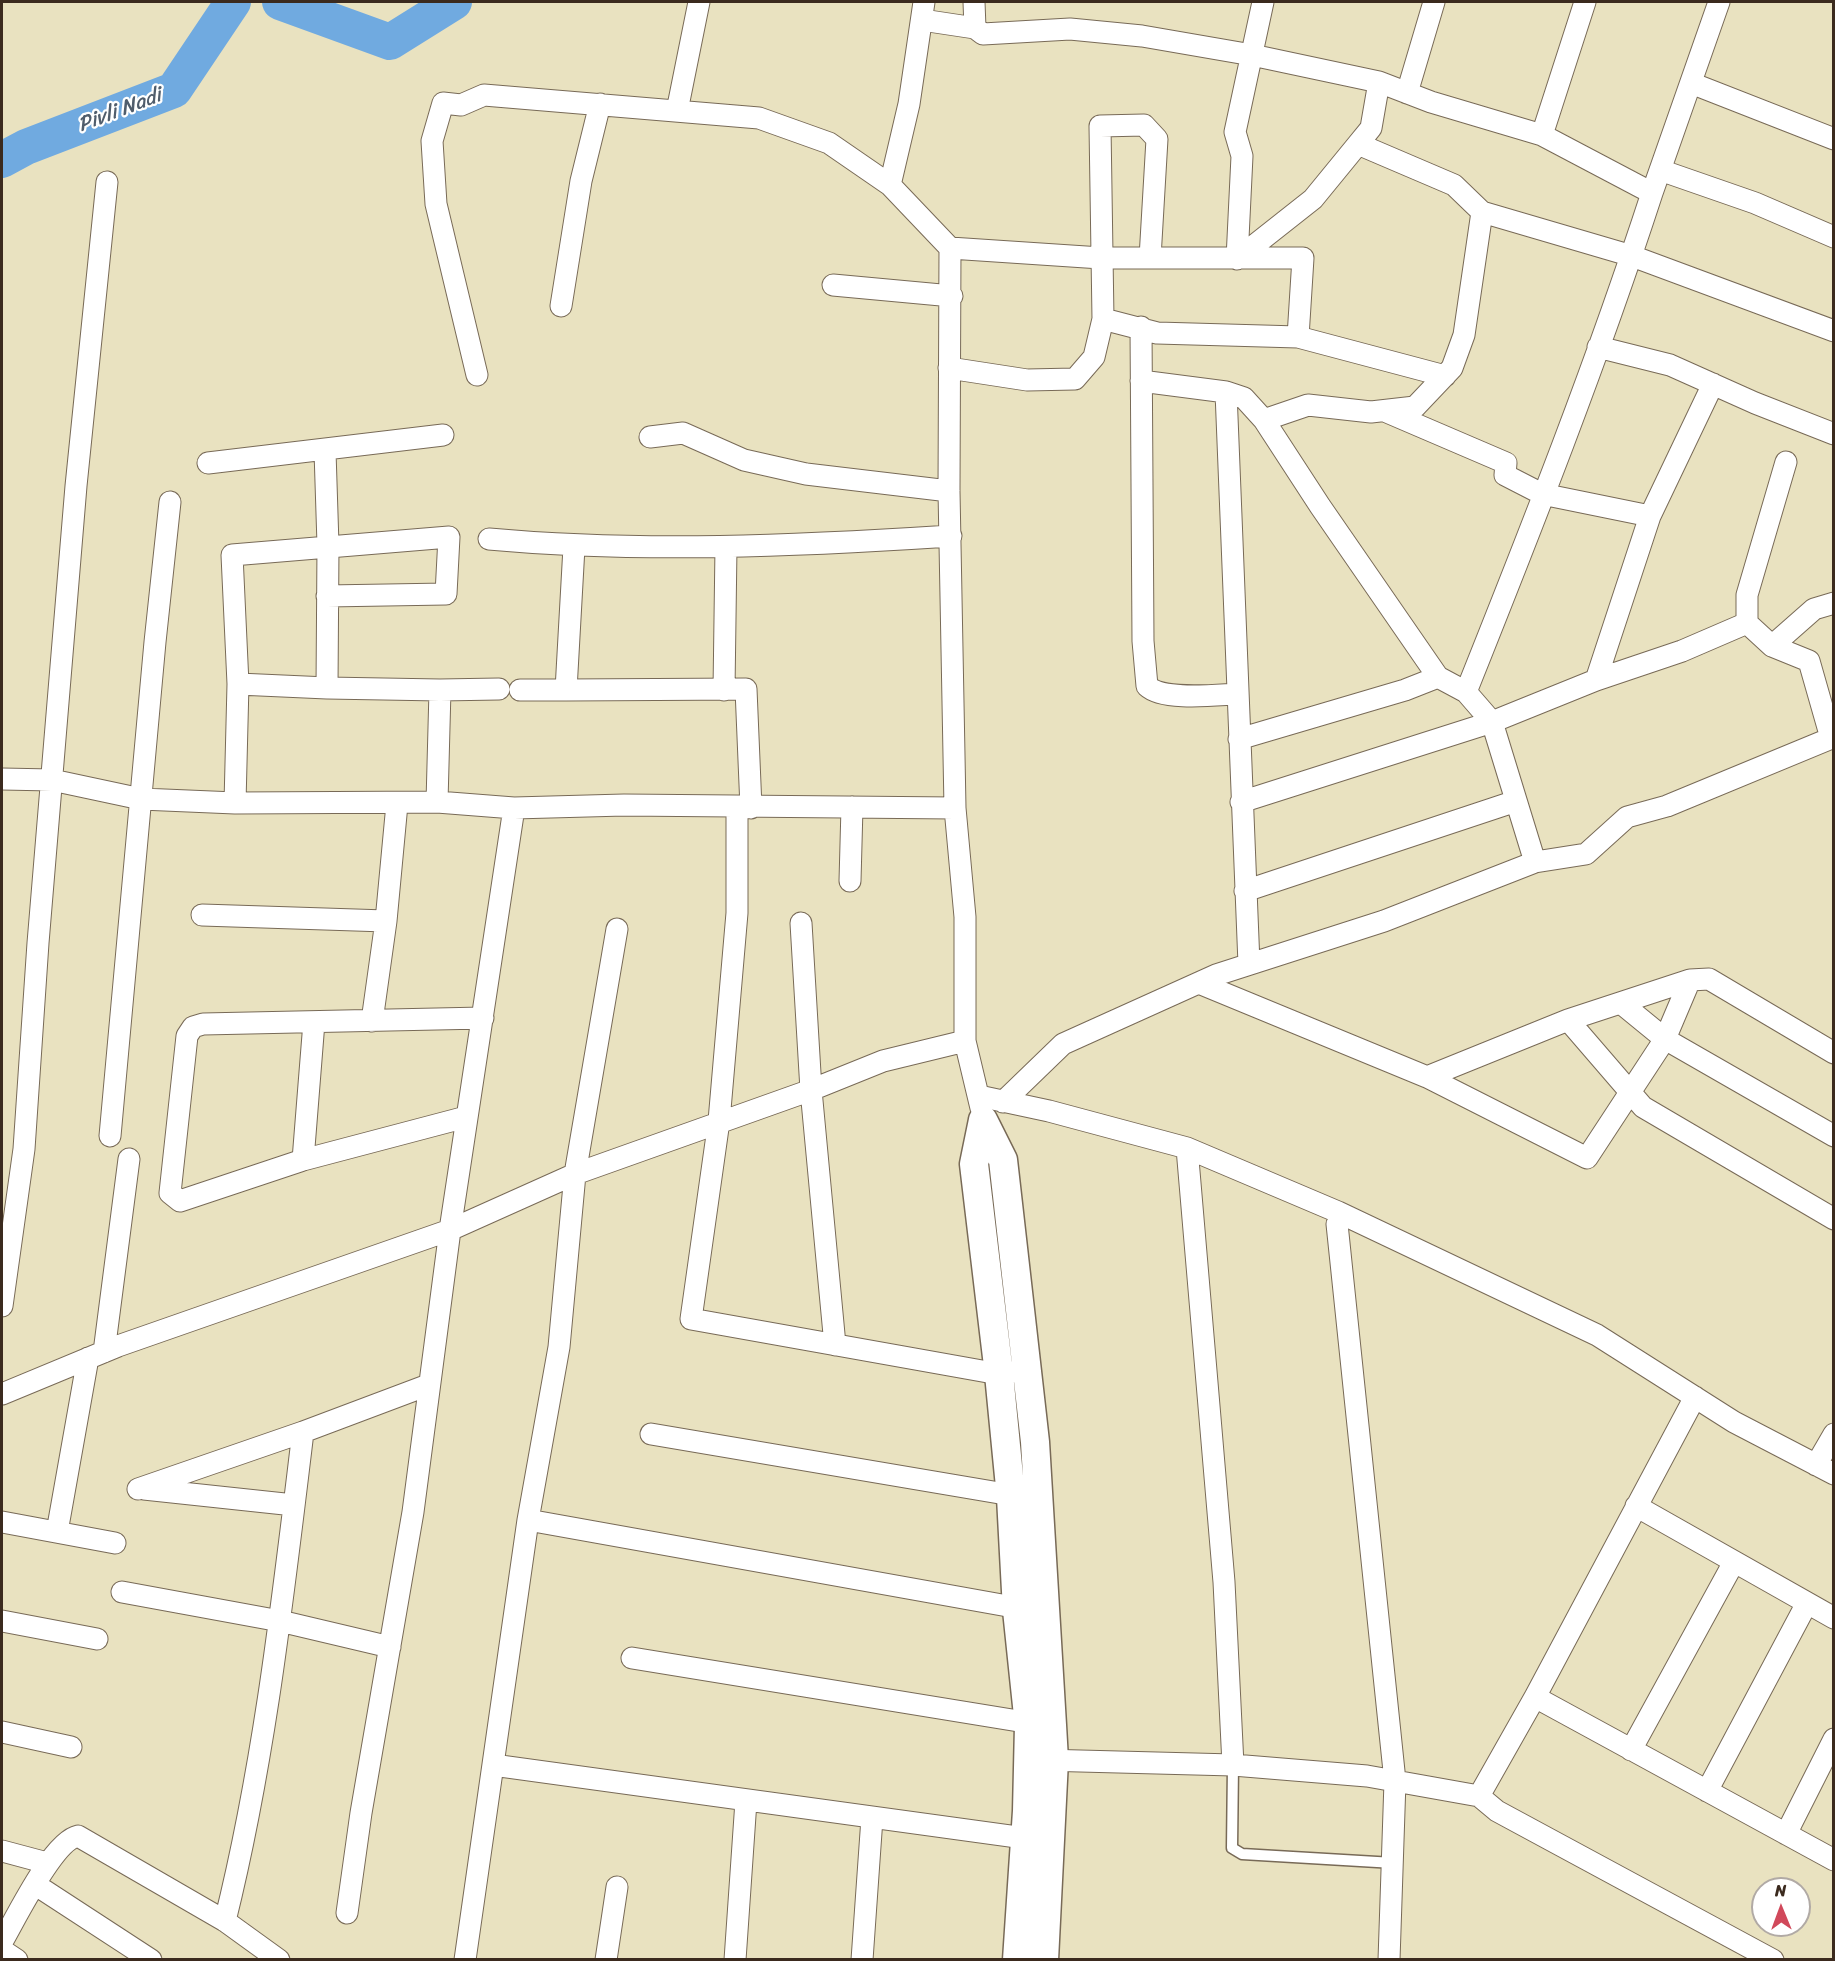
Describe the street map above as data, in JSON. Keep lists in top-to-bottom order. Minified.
{"water":["Pivli Nadi"],"north":"top"}
